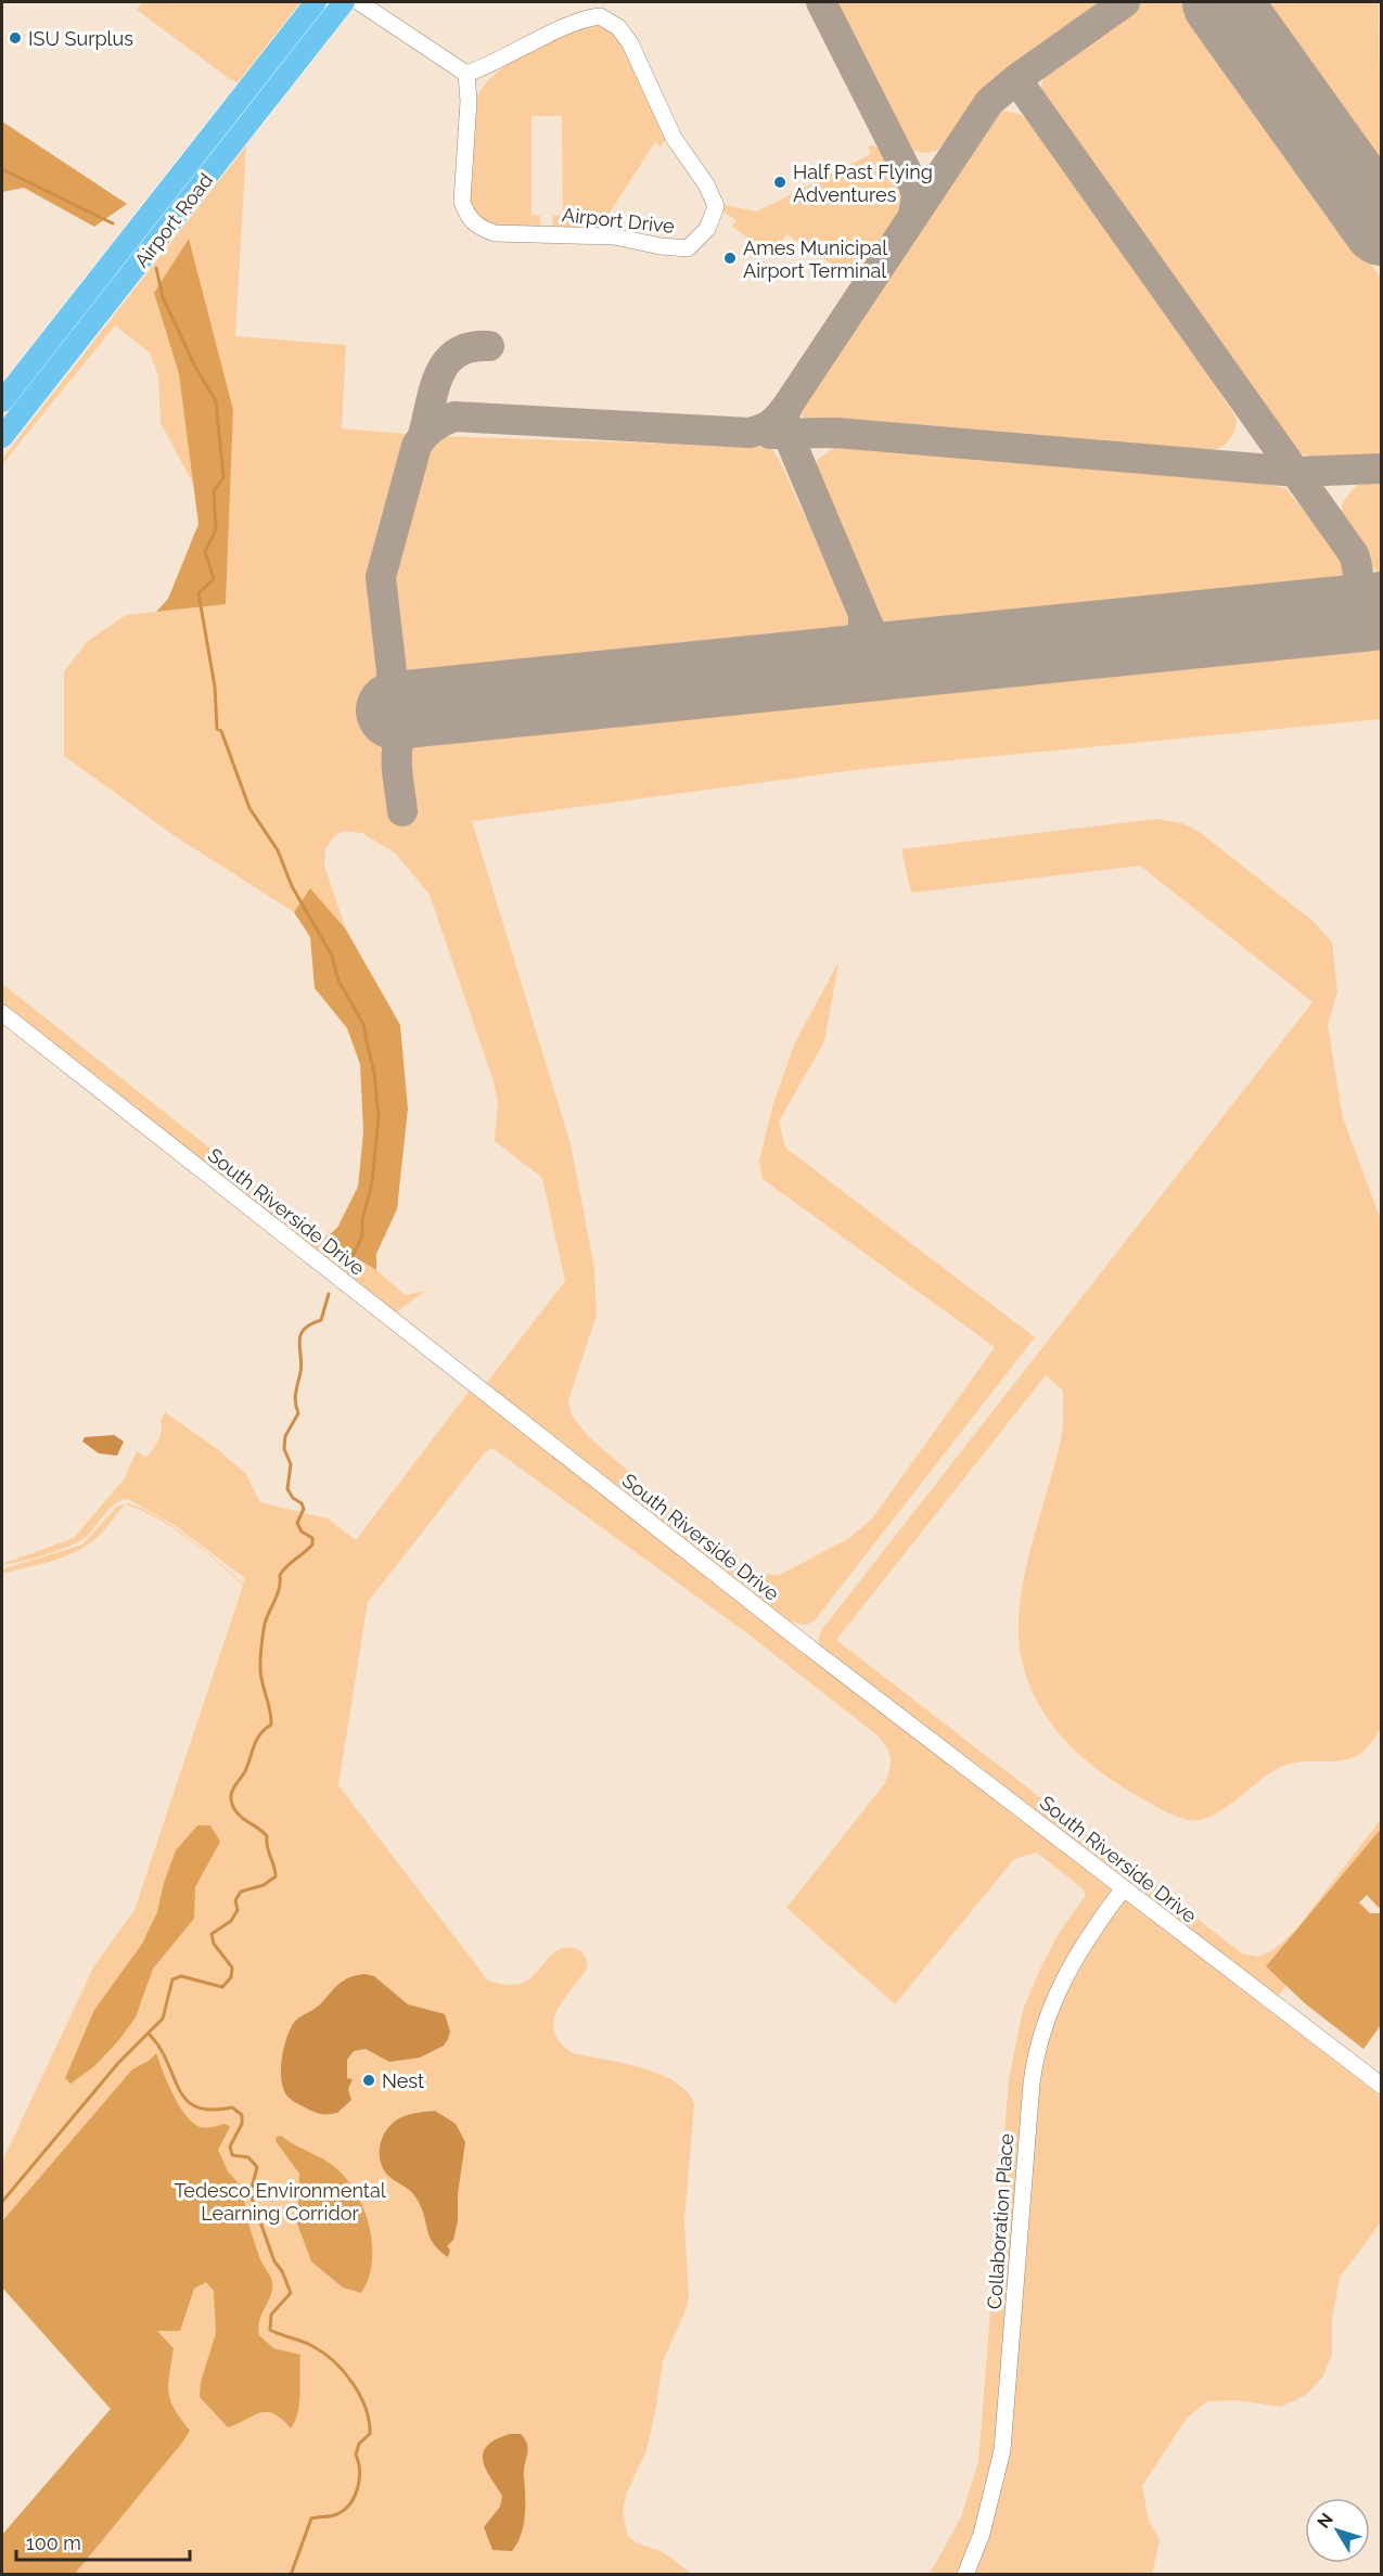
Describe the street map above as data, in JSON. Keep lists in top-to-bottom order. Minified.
{"streets":{"main road":["Airport Road"],"street":["Airport Drive","South Riverside Drive","Collaboration Place"]},"crossings":[["South Riverside Drive","Collaboration Place"]],"parks":["Tedesco Environmental Learning Corridor"],"places":["ISU Surplus","Half Past Flying Adventures","Ames Municipal Airport Terminal","Nest"],"scale_bar":"100 m","north":"top left"}
